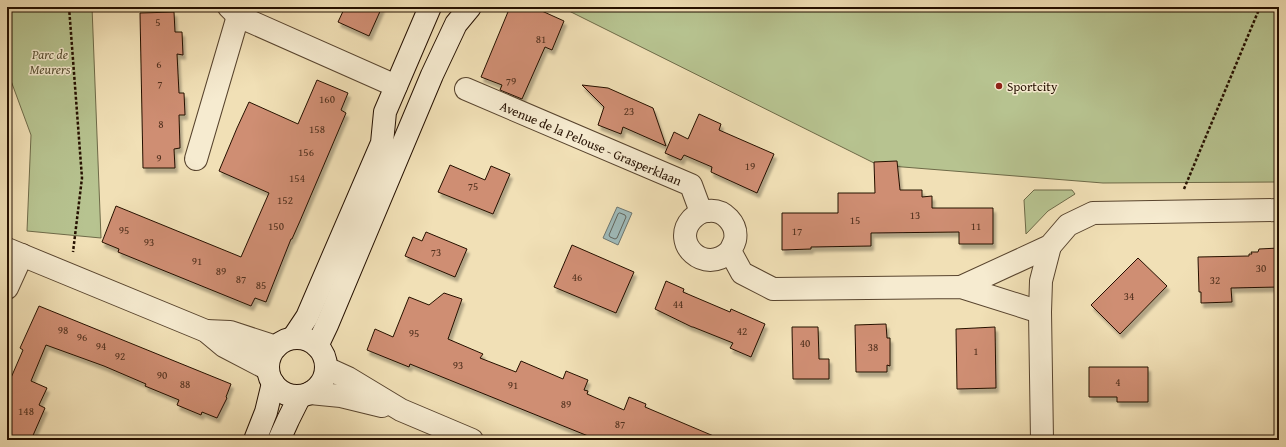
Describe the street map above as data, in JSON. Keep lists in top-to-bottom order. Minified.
{"streets":{"street":["Avenue de la Pelouse - Grasperklaan"]},"parks":["Parc de Meurers"],"places":["Sportcity"],"house_numbers":["5","81","6","79","7","160","23","8","158","156","9","19","154","75","152","13","15","150","11","95","17","93","73","91","30","89","46","87","32","85","34","44","98","42","95","96","40","94","38","1","92","93","90","4","88","91","89","148","87"]}
